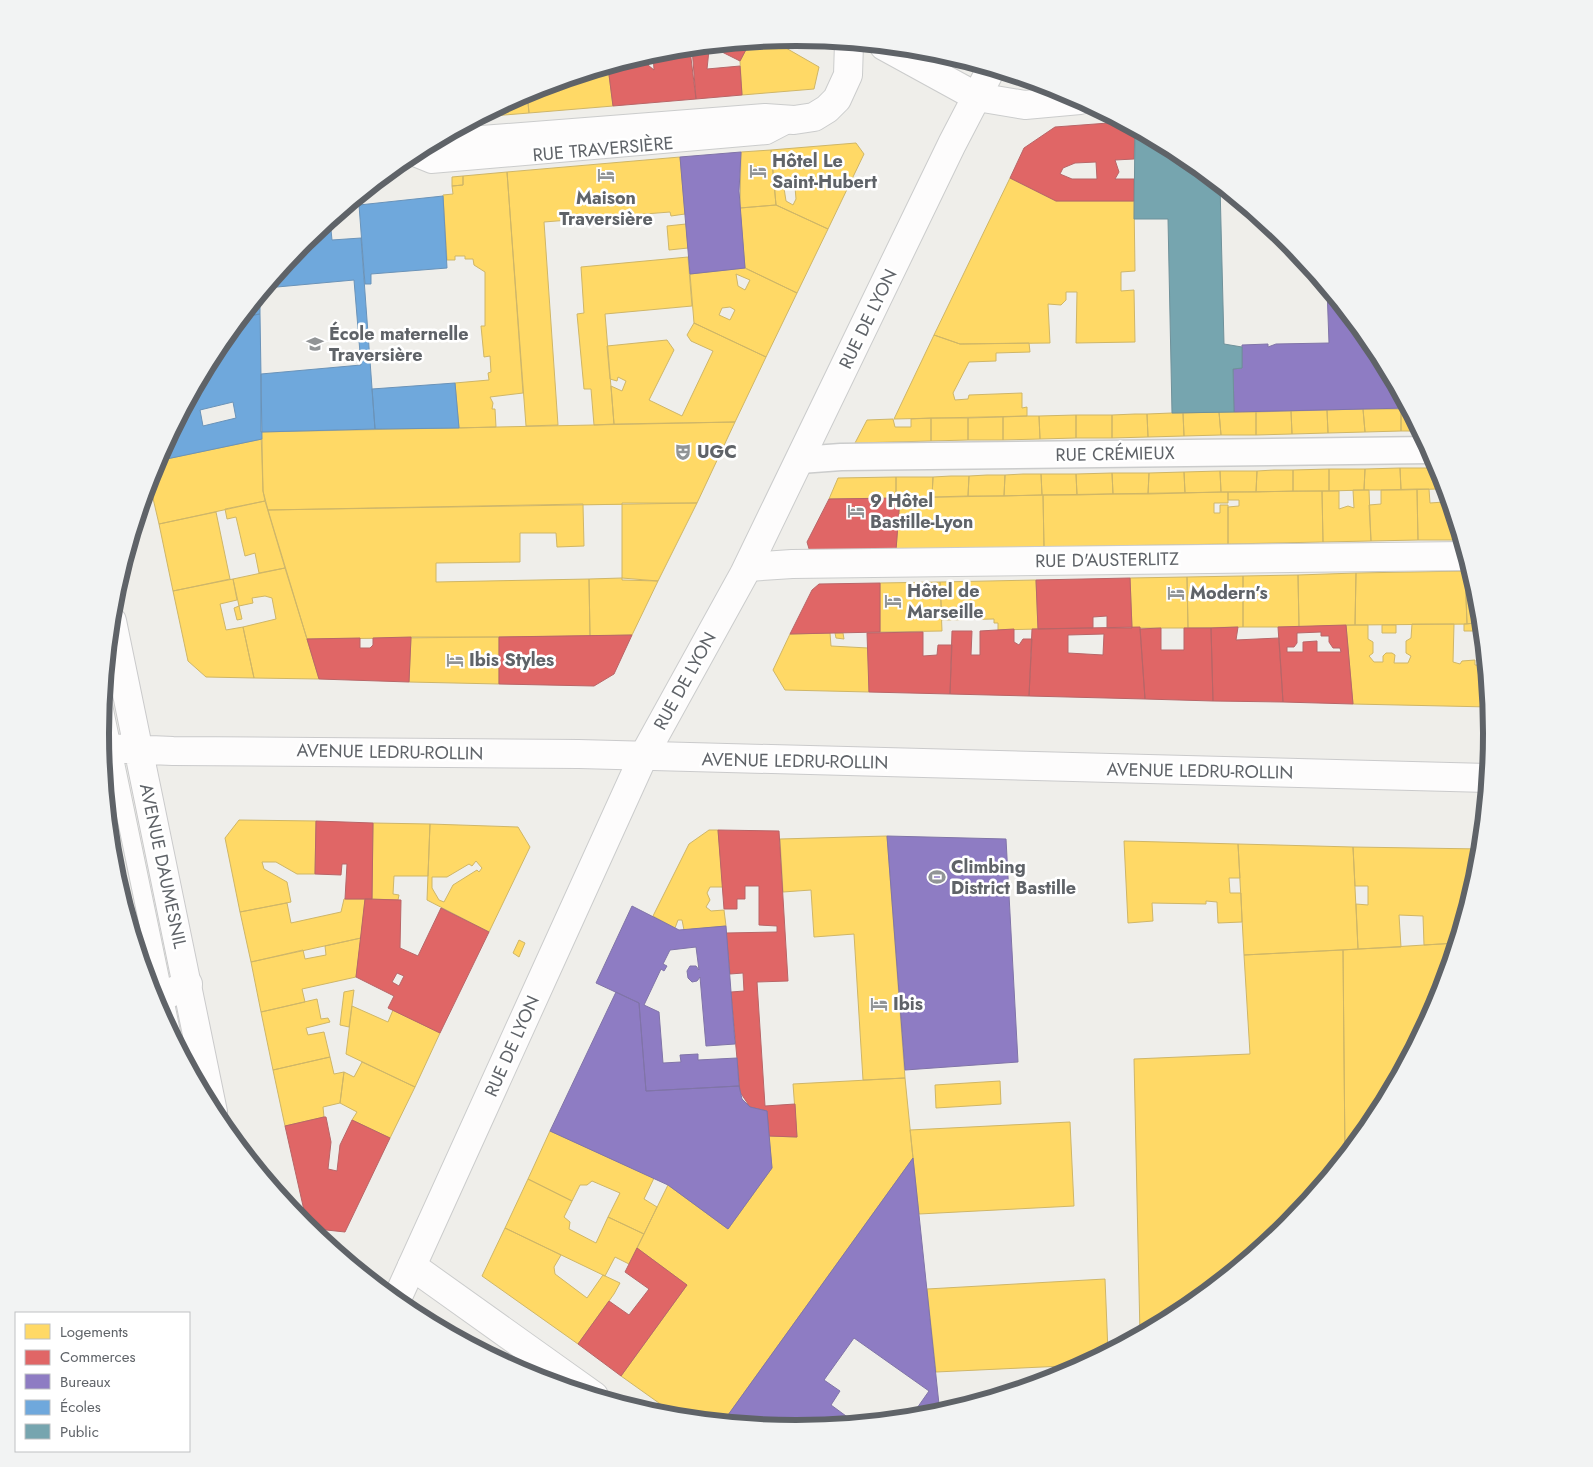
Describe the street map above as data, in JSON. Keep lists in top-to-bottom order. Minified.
{"streets":{"street":["RUE TRAVERSIÈRE","RUE DE LYON","RUE CRÉMIEUX","RUE D'AUSTERLITZ","AVENUE LEDRU-ROLLIN","AVENUE DAUMESNIL"]},"crossings":[["RUE DE LYON","RUE CRÉMIEUX"],["RUE DE LYON","RUE D'AUSTERLITZ"],["RUE DE LYON","AVENUE LEDRU-ROLLIN"],["AVENUE LEDRU-ROLLIN","AVENUE DAUMESNIL"]],"places":{"hotel":["Hôtel Le Saint-Hubert","Maison Traversière","9 Hôtel Bastille-Lyon","Modern’s","Hôtel de Marseille","Ibis Styles","Ibis"],"school or university":["École maternelle Traversière"],"theatre":["UGC"],"sports":["Climbing District Bastille"]},"legend":["Logements","Commerces","Bureaux","Écoles","Public"]}
